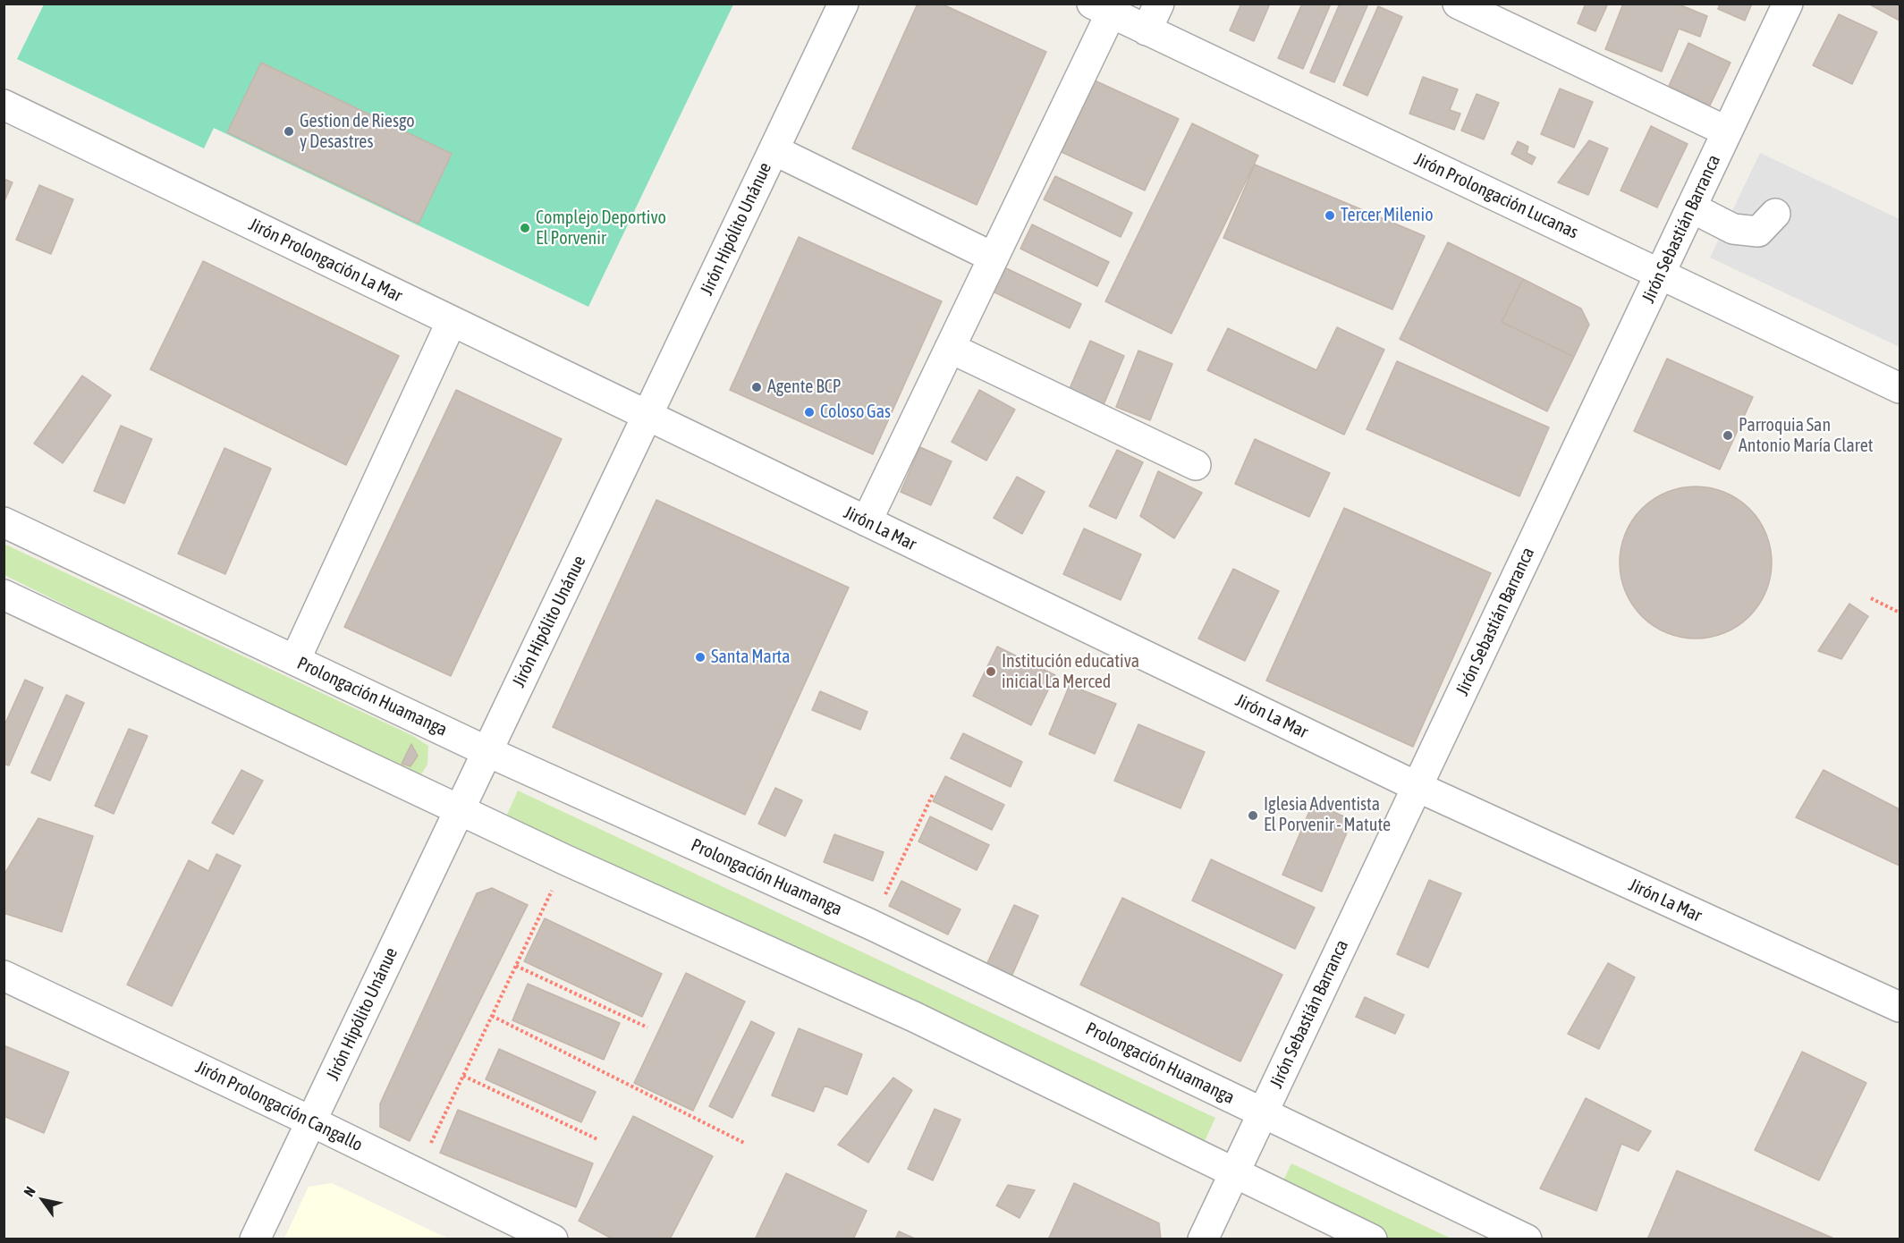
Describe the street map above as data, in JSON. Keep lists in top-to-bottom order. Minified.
{"streets":{"street":["Jirón Prolongación Lucanas","Jirón Hipólito Unánue","Jirón Sebastián Barranca","Jirón Prolongación La Mar","Jirón La Mar","Prolongación Huamanga","Jirón Prolongación Cangallo"]},"crossings":[["Jirón Prolongación Lucanas","Jirón Sebastián Barranca"],["Jirón Hipólito Unánue","Jirón Prolongación La Mar"],["Jirón Hipólito Unánue","Jirón La Mar"],["Jirón Hipólito Unánue","Prolongación Huamanga"],["Jirón Hipólito Unánue","Jirón Prolongación Cangallo"],["Jirón Sebastián Barranca","Jirón La Mar"],["Jirón Sebastián Barranca","Prolongación Huamanga"],["Jirón Prolongación La Mar","Jirón La Mar"]],"places":["Gestion de Riesgo y Desastres","Tercer Milenio","Complejo Deportivo El Porvenir","Agente BCP","Coloso Gas","Parroquia San Antonio María Claret","Santa Marta","Institución educativa inicial La Merced","Iglesia Adventista El Porvenir - Matute"],"north":"top left"}
